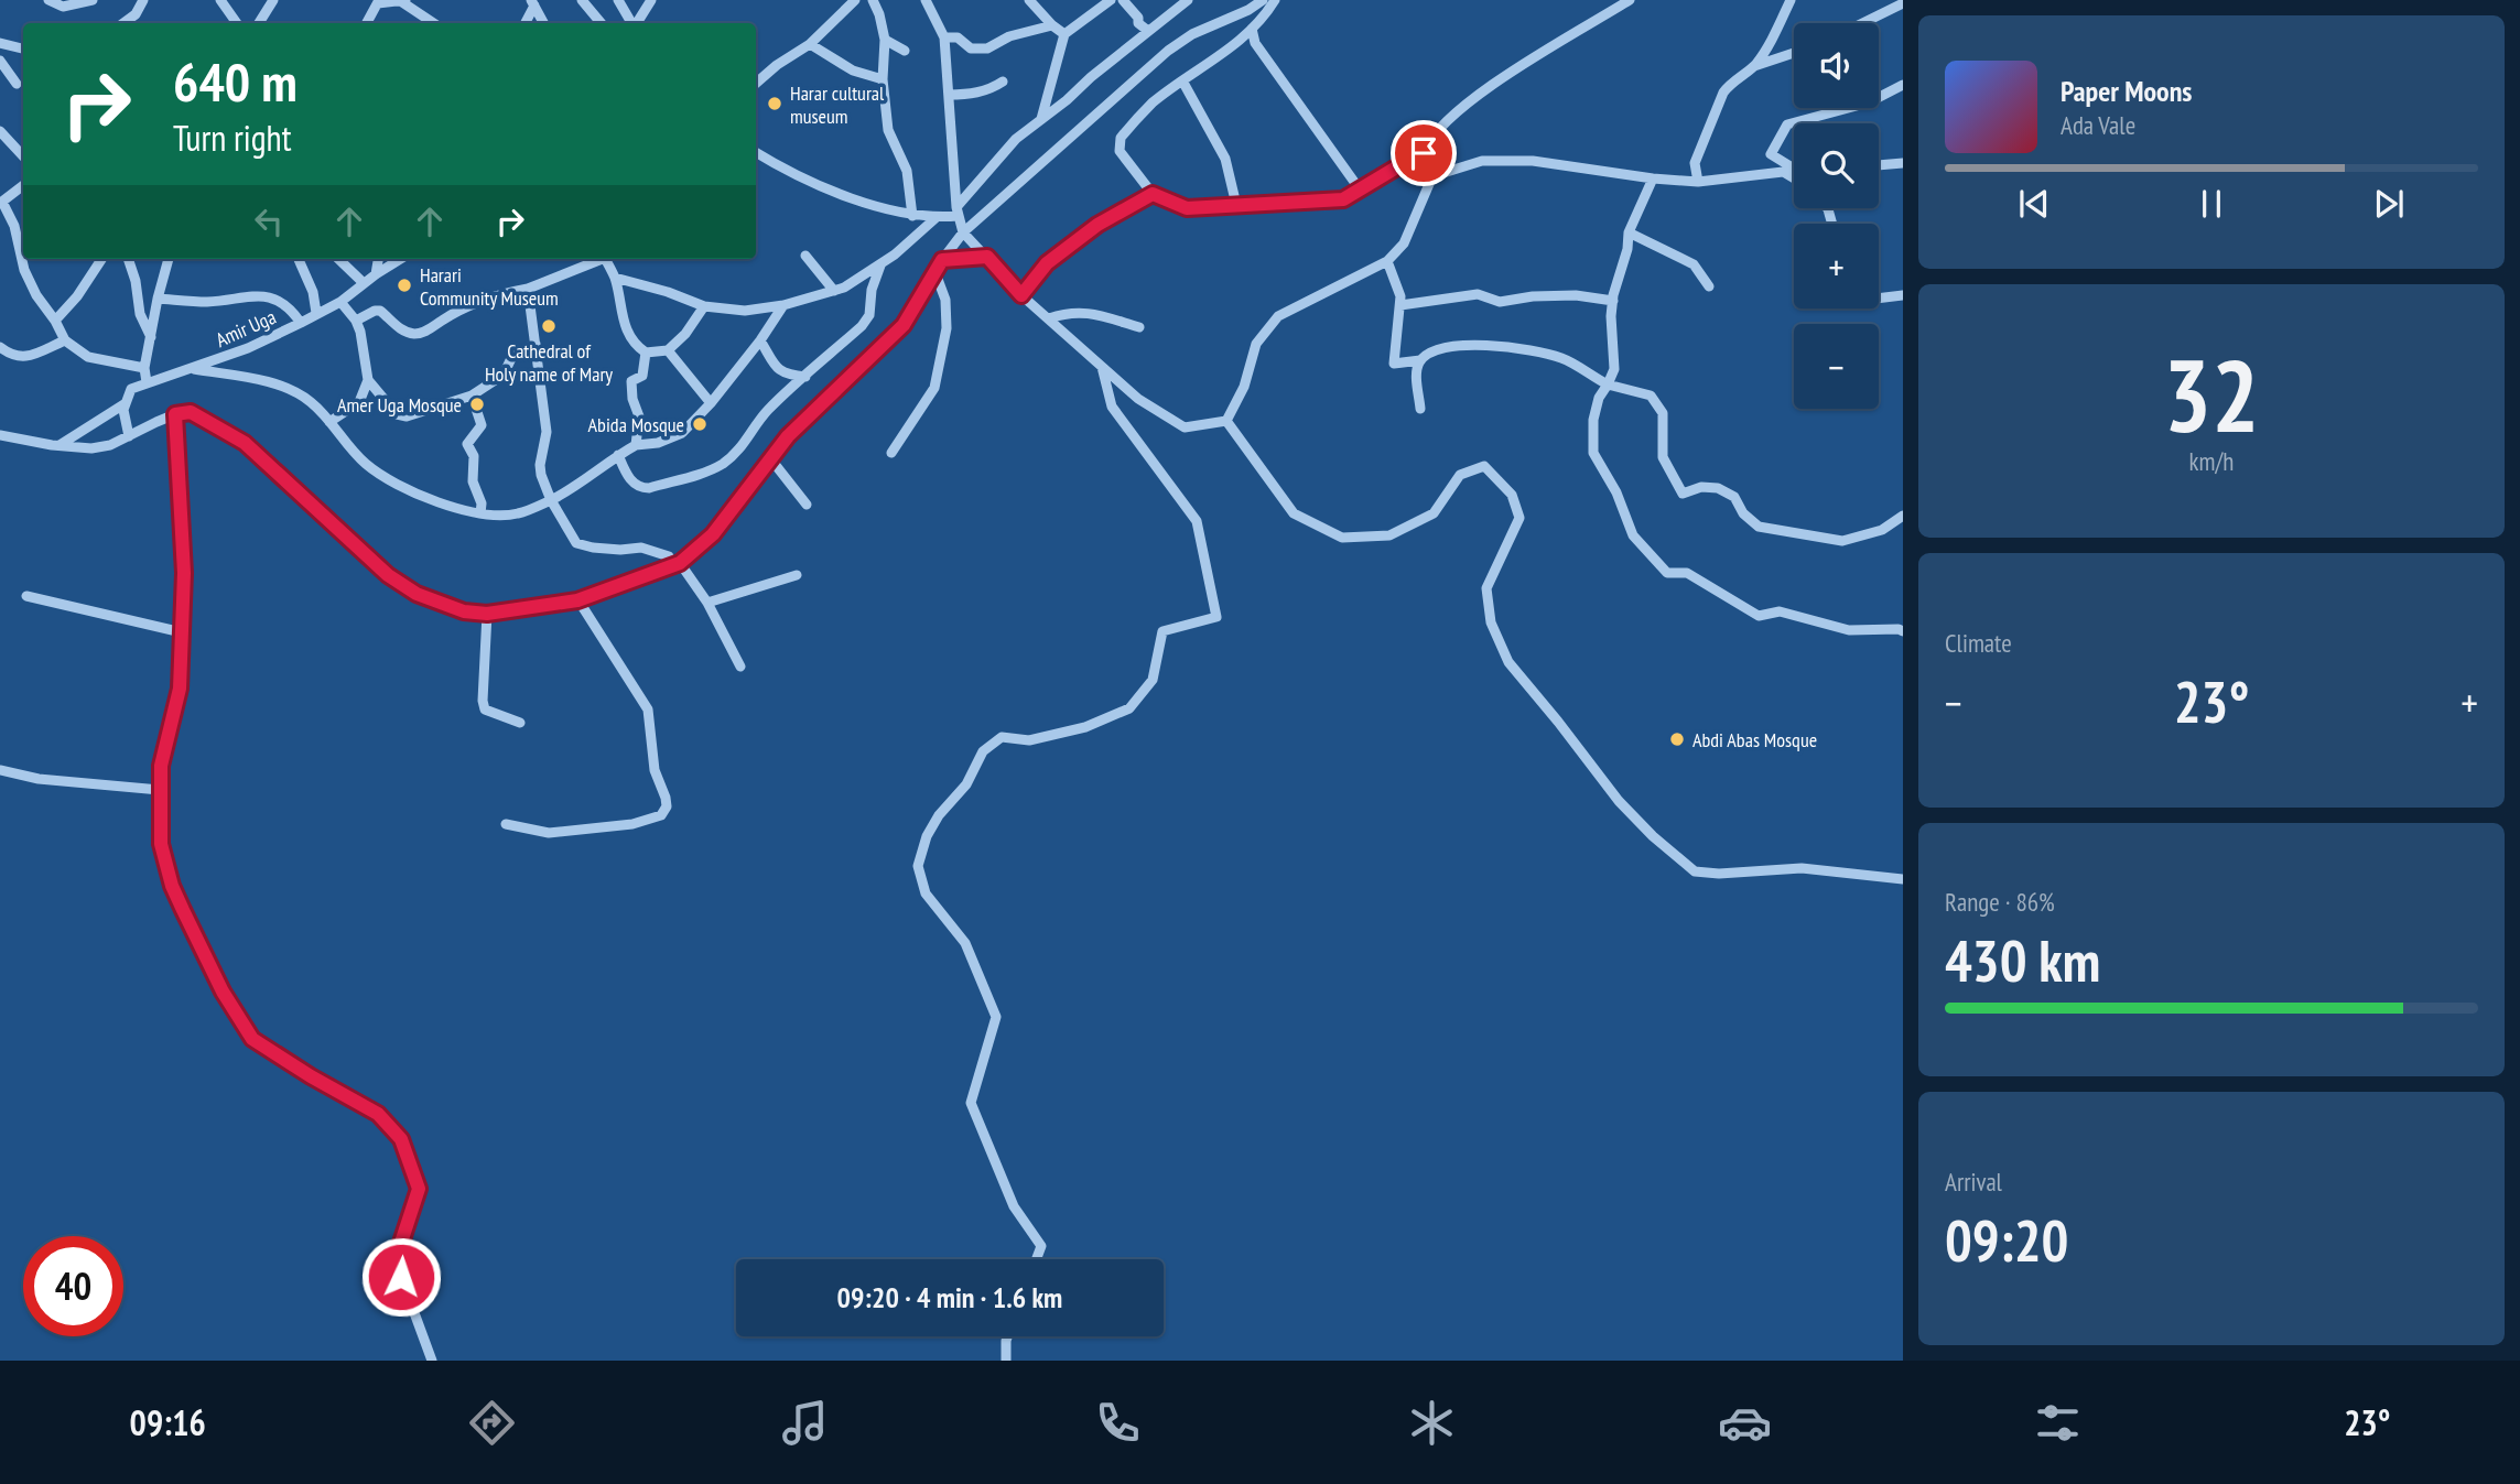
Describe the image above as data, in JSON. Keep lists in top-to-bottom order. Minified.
{"streets":{"street":["Amir Uga"]},"places":["Harar cultural museum","Harari Community Museum","Cathedral of Holy name of Mary","Amer Uga Mosque","Abida Mosque","Abdi Abas Mosque"],"page":{"map_buttons":["+","−"],"turn":["640 m","Turn right"],"song":["Paper Moons","Ada Vale"],"tile":[["32","km/h"],"Climate",["Range · 86%","430 km"],["Arrival","09:20"]],"heat":["−","23°","+"],"limit":"40","trip":"09:20 · 4 min · 1.6 km","tabs":["09:16","23°"]}}
